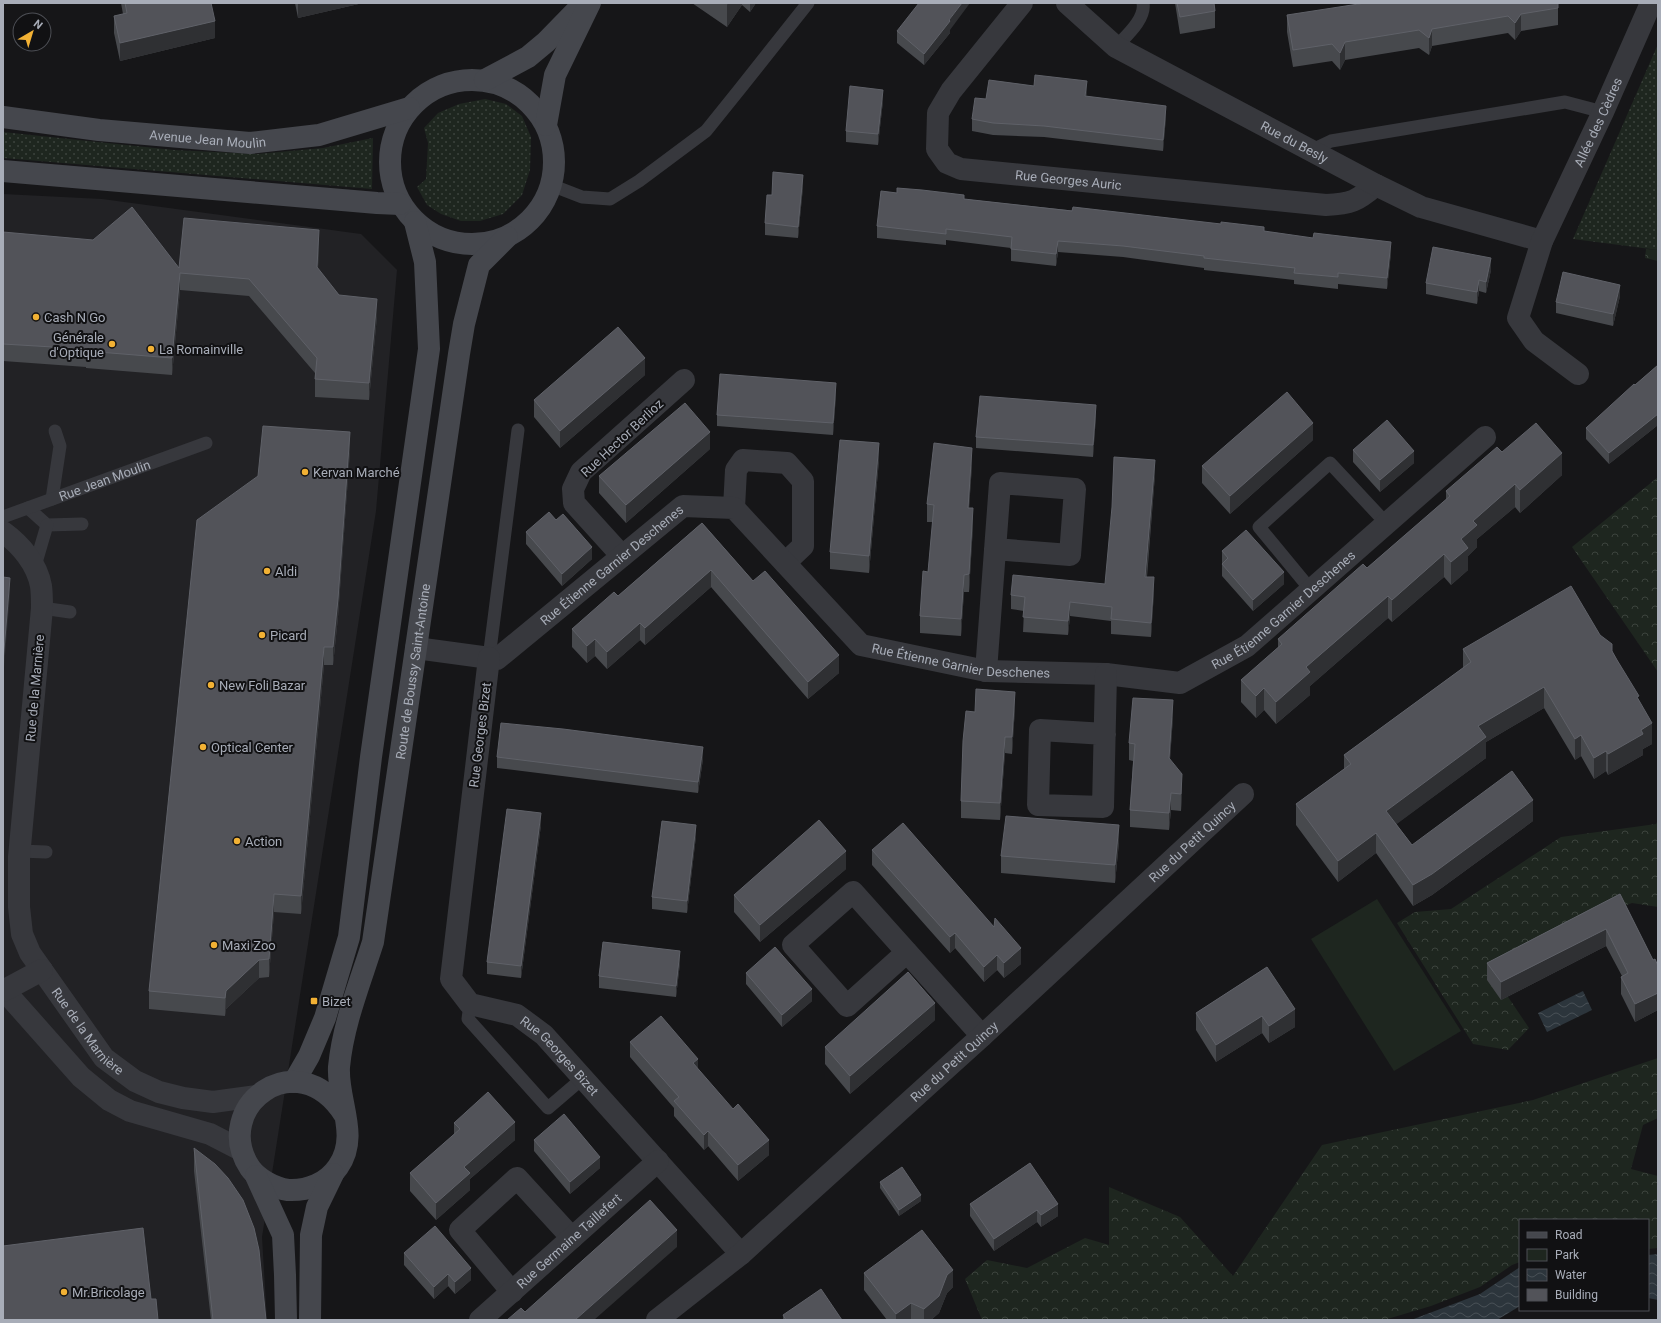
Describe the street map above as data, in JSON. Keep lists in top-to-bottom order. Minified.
{"streets":{"main road":["Avenue Jean Moulin","Route de Boussy Saint-Antoine"],"street":["Allée des Cèdres","Rue du Besly","Rue Georges Auric","Rue Hector Berlioz","Rue Étienne Garnier Deschenes","Rue de la Marnière","Rue Georges Bizet","Rue du Petit Quincy","Rue Germaine Taillefert"],"lane":["Rue Jean Moulin"]},"crossings":[["Allée des Cèdres","Rue du Besly"],["Rue du Besly","Rue Georges Auric"],["Rue Hector Berlioz","Rue Étienne Garnier Deschenes"],["Rue Étienne Garnier Deschenes","Route de Boussy Saint-Antoine"],["Rue Étienne Garnier Deschenes","Rue Georges Bizet"],["Route de Boussy Saint-Antoine","Rue de la Marnière"],["Rue Georges Bizet","Rue du Petit Quincy"],["Rue Georges Bizet","Rue Germaine Taillefert"]],"places":{"other":["Cash N Go","Générale d'Optique","La Romainville","Kervan Marché","Aldi","Picard","New Foli Bazar","Optical Center","Action","Maxi Zoo","Mr.Bricolage"],"transit":["Bizet"]},"legend":["Road","Park","Water","Building"],"north":"top right"}
